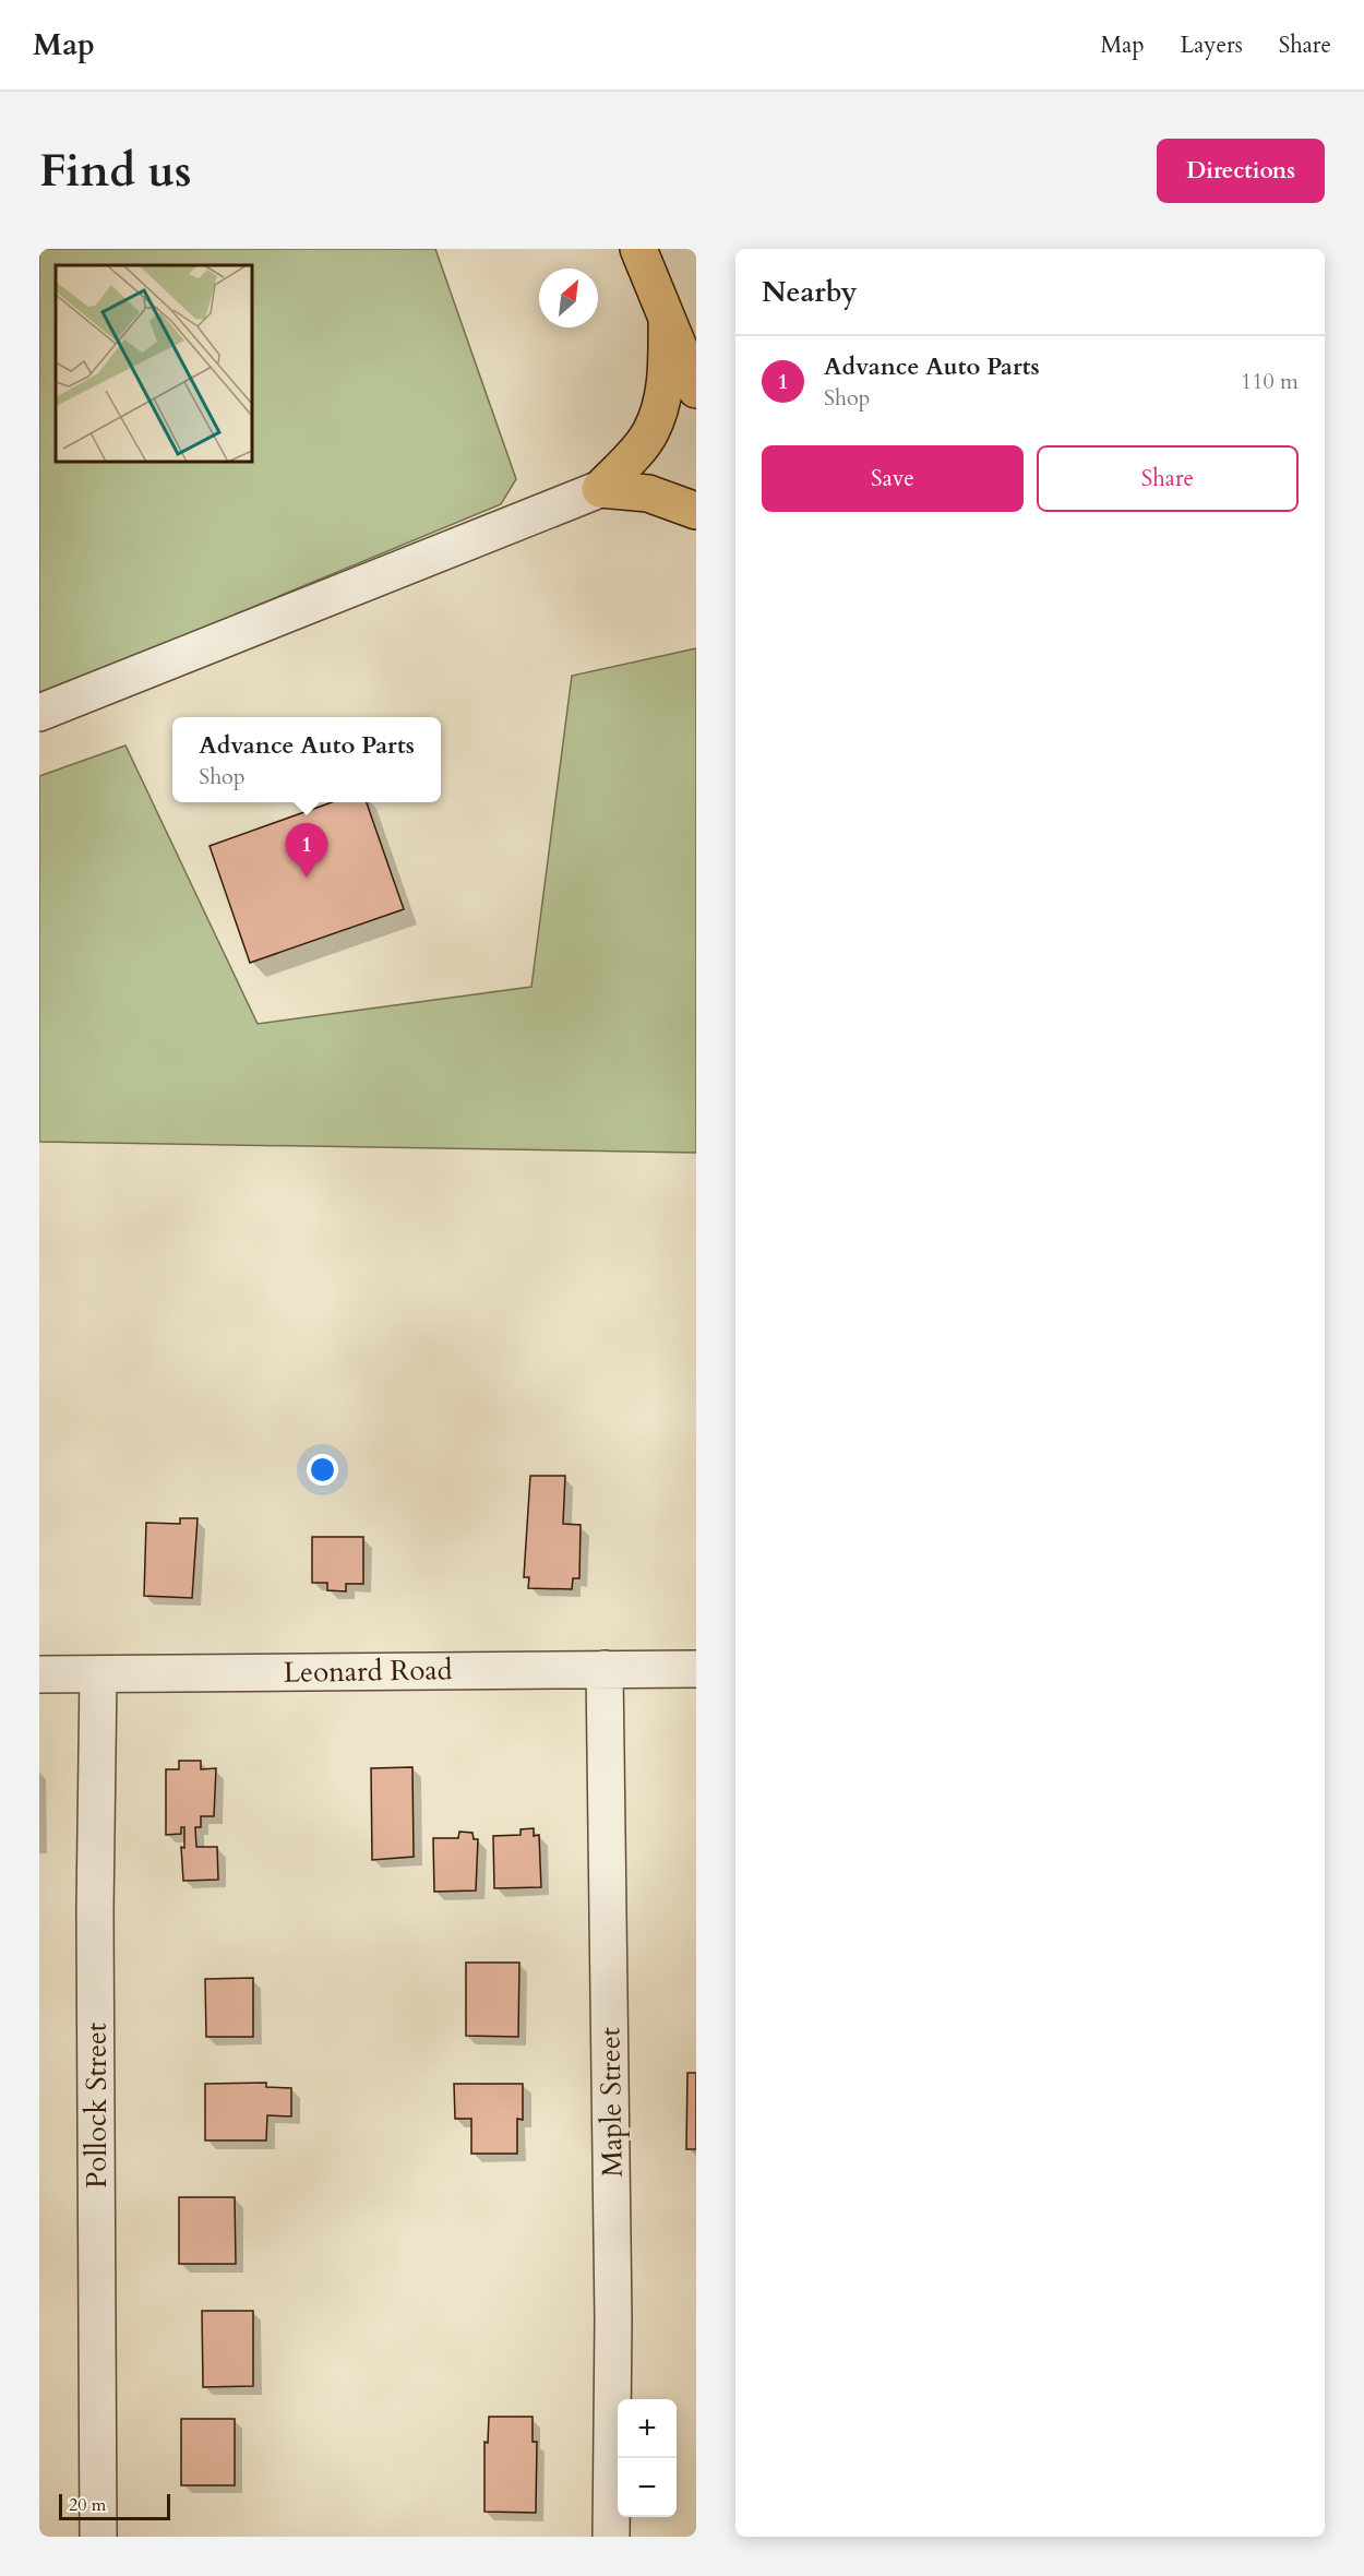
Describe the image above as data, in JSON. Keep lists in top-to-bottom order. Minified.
{"streets":{"street":["Leonard Road","Maple Street","Pollock Street"]},"crossings":[["Leonard Road","Maple Street"],["Leonard Road","Pollock Street"]],"scale_bar":"20 m","north":"top right","page":{"header":"Map","nav":["Map","Layers","Share"],"buttons":["Directions",["Save","Share"]],"title":"Find us","heading":"Nearby","list":[{"mark":"1","name":"Advance Auto Parts","note":"Shop","value":"110 m"}],"popup":["Advance Auto Parts","Shop"],"pins":"1","map_buttons":["+","−"],"scale":"20 m"}}
